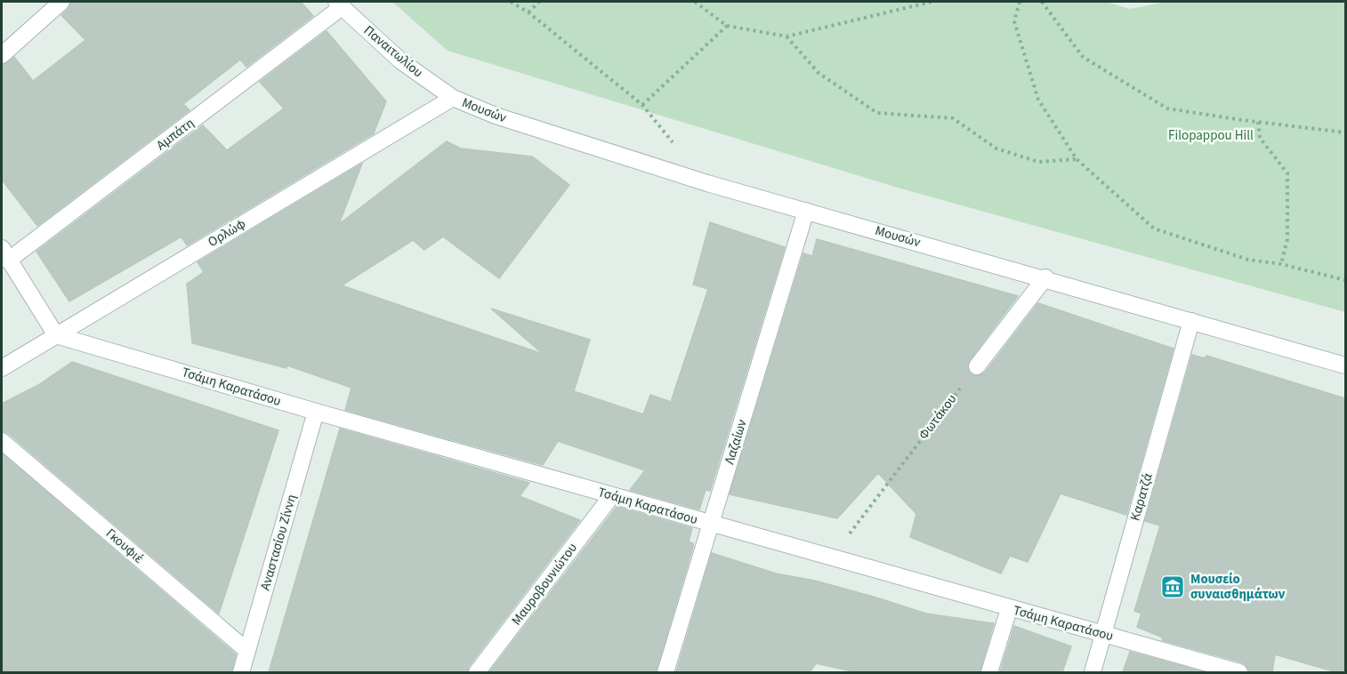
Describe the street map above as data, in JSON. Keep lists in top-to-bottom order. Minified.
{"streets":{"street":["Παναιτωλίου","Μουσών","Αμπάτη","Ορλώφ","Τσάμη Καρατάσου","Λαζαίων","Καρατζά","Αναστασίου Ζίννη","Γκουφιέ","Μαυροβουνιώτου"],"path":["Φωτάκου"]},"crossings":[["Παναιτωλίου","Μουσών"],["Παναιτωλίου","Αμπάτη"],["Παναιτωλίου","Ορλώφ"],["Μουσών","Ορλώφ"],["Μουσών","Λαζαίων"],["Μουσών","Καρατζά"],["Ορλώφ","Τσάμη Καρατάσου"],["Τσάμη Καρατάσου","Φωτάκου"],["Τσάμη Καρατάσου","Λαζαίων"],["Τσάμη Καρατάσου","Καρατζά"],["Τσάμη Καρατάσου","Αναστασίου Ζίννη"],["Τσάμη Καρατάσου","Μαυροβουνιώτου"],["Αναστασίου Ζίννη","Γκουφιέ"]],"parks":["Filopappou Hill"],"places":{"museum":["Μουσείο συναισθημάτων"]}}
